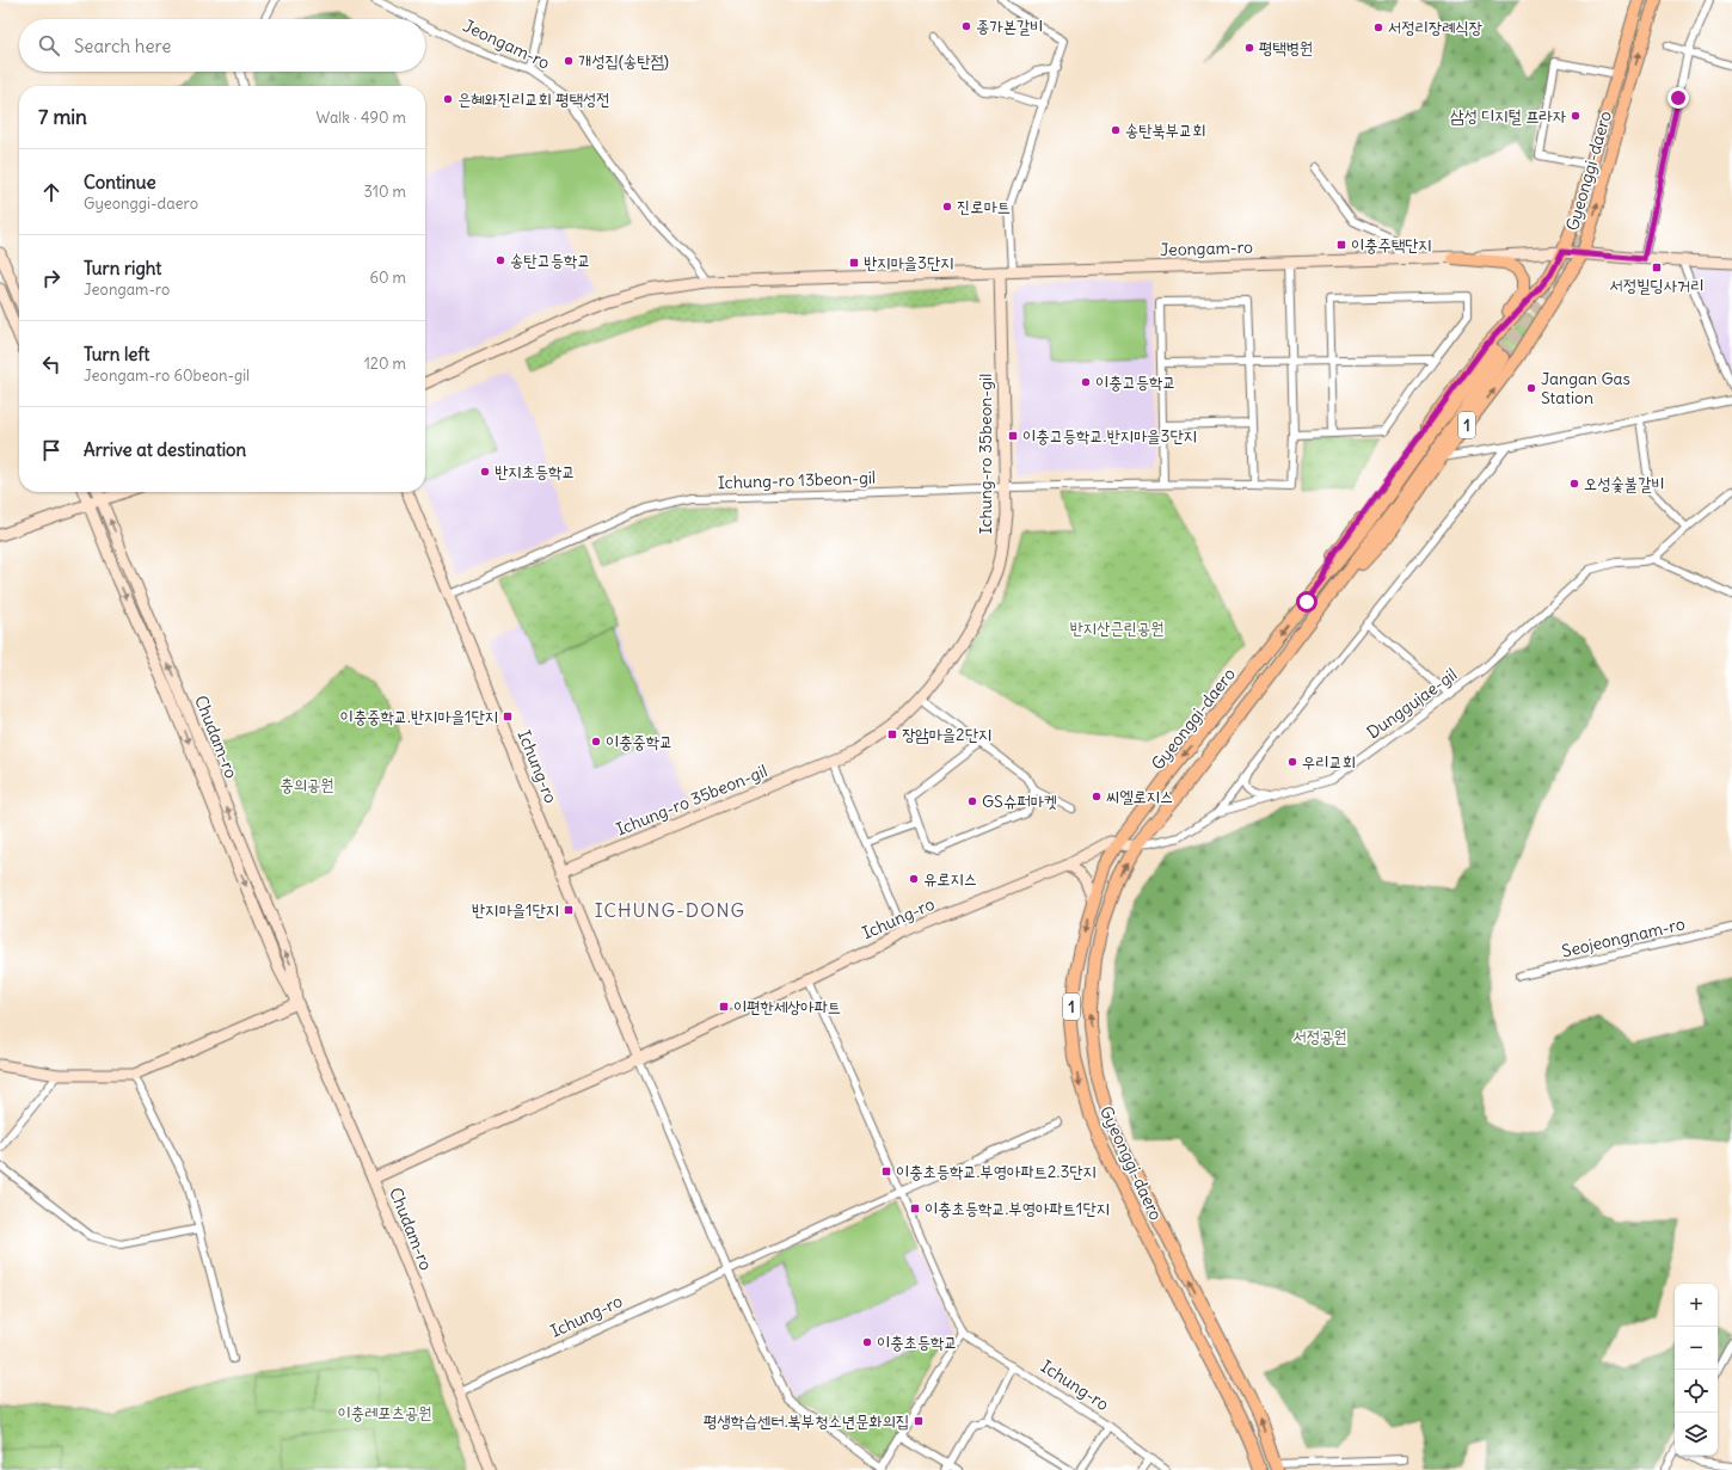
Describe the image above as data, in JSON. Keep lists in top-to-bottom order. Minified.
{"streets":{"main road":["Gyeonggi-daero","1"],"street":["Jeongam-ro","Ichung-ro 35beon-gil","Ichung-ro 13beon-gil","Dunggujae-gil","Chudam-ro","Ichung-ro","Seojeongnam-ro"]},"crossings":[["Jeongam-ro","Gyeonggi-daero"],["Jeongam-ro","Ichung-ro 35beon-gil"],["Jeongam-ro","Ichung-ro 13beon-gil"],["Gyeonggi-daero","Dunggujae-gil"],["Gyeonggi-daero","Ichung-ro"],["Ichung-ro 35beon-gil","Ichung-ro 13beon-gil"],["Ichung-ro 35beon-gil","Ichung-ro"],["Ichung-ro 13beon-gil","Ichung-ro"],["Dunggujae-gil","Ichung-ro"],["Chudam-ro","Ichung-ro"]],"districts":["ICHUNG-DONG"],"parks":["반지산근린공원","충의공원","서정공원","이충레포츠공원"],"places":{"other":["종가본갈비","서정리장례식장","평택병원","개성집(송탄점)","은혜와진리교회 평택성전","삼성 디지털 프라자","송탄북부교회","진로마트","송탄고등학교","이충고등학교","Jangan Gas Station","반지초등학교","오성숯불갈비","이충중학교","우리교회","씨엘로지스","GS슈퍼마켓","유로지스","이충초등학교"],"transit":["이충주택단지","반지마을3단지","서정빌딩사거리","이충고등학교.반지마을3단지","이충중학교.반지마을1단지","장암마을2단지","반지마을1단지","이편한세상아파트","이충초등학교.부영아파트2.3단지","이충초등학교.부영아파트1단지","평생학습센터.북부청소년문화의집"]},"page":{"search":"Search here","heading":["7 min","Walk · 490 m"],"list":[["Continue","Gyeonggi-daero","310 m"],["Turn right","Jeongam-ro","60 m"],["Turn left","Jeongam-ro 60beon-gil","120 m"],"Arrive at destination"],"map_buttons":["+","−"]}}
